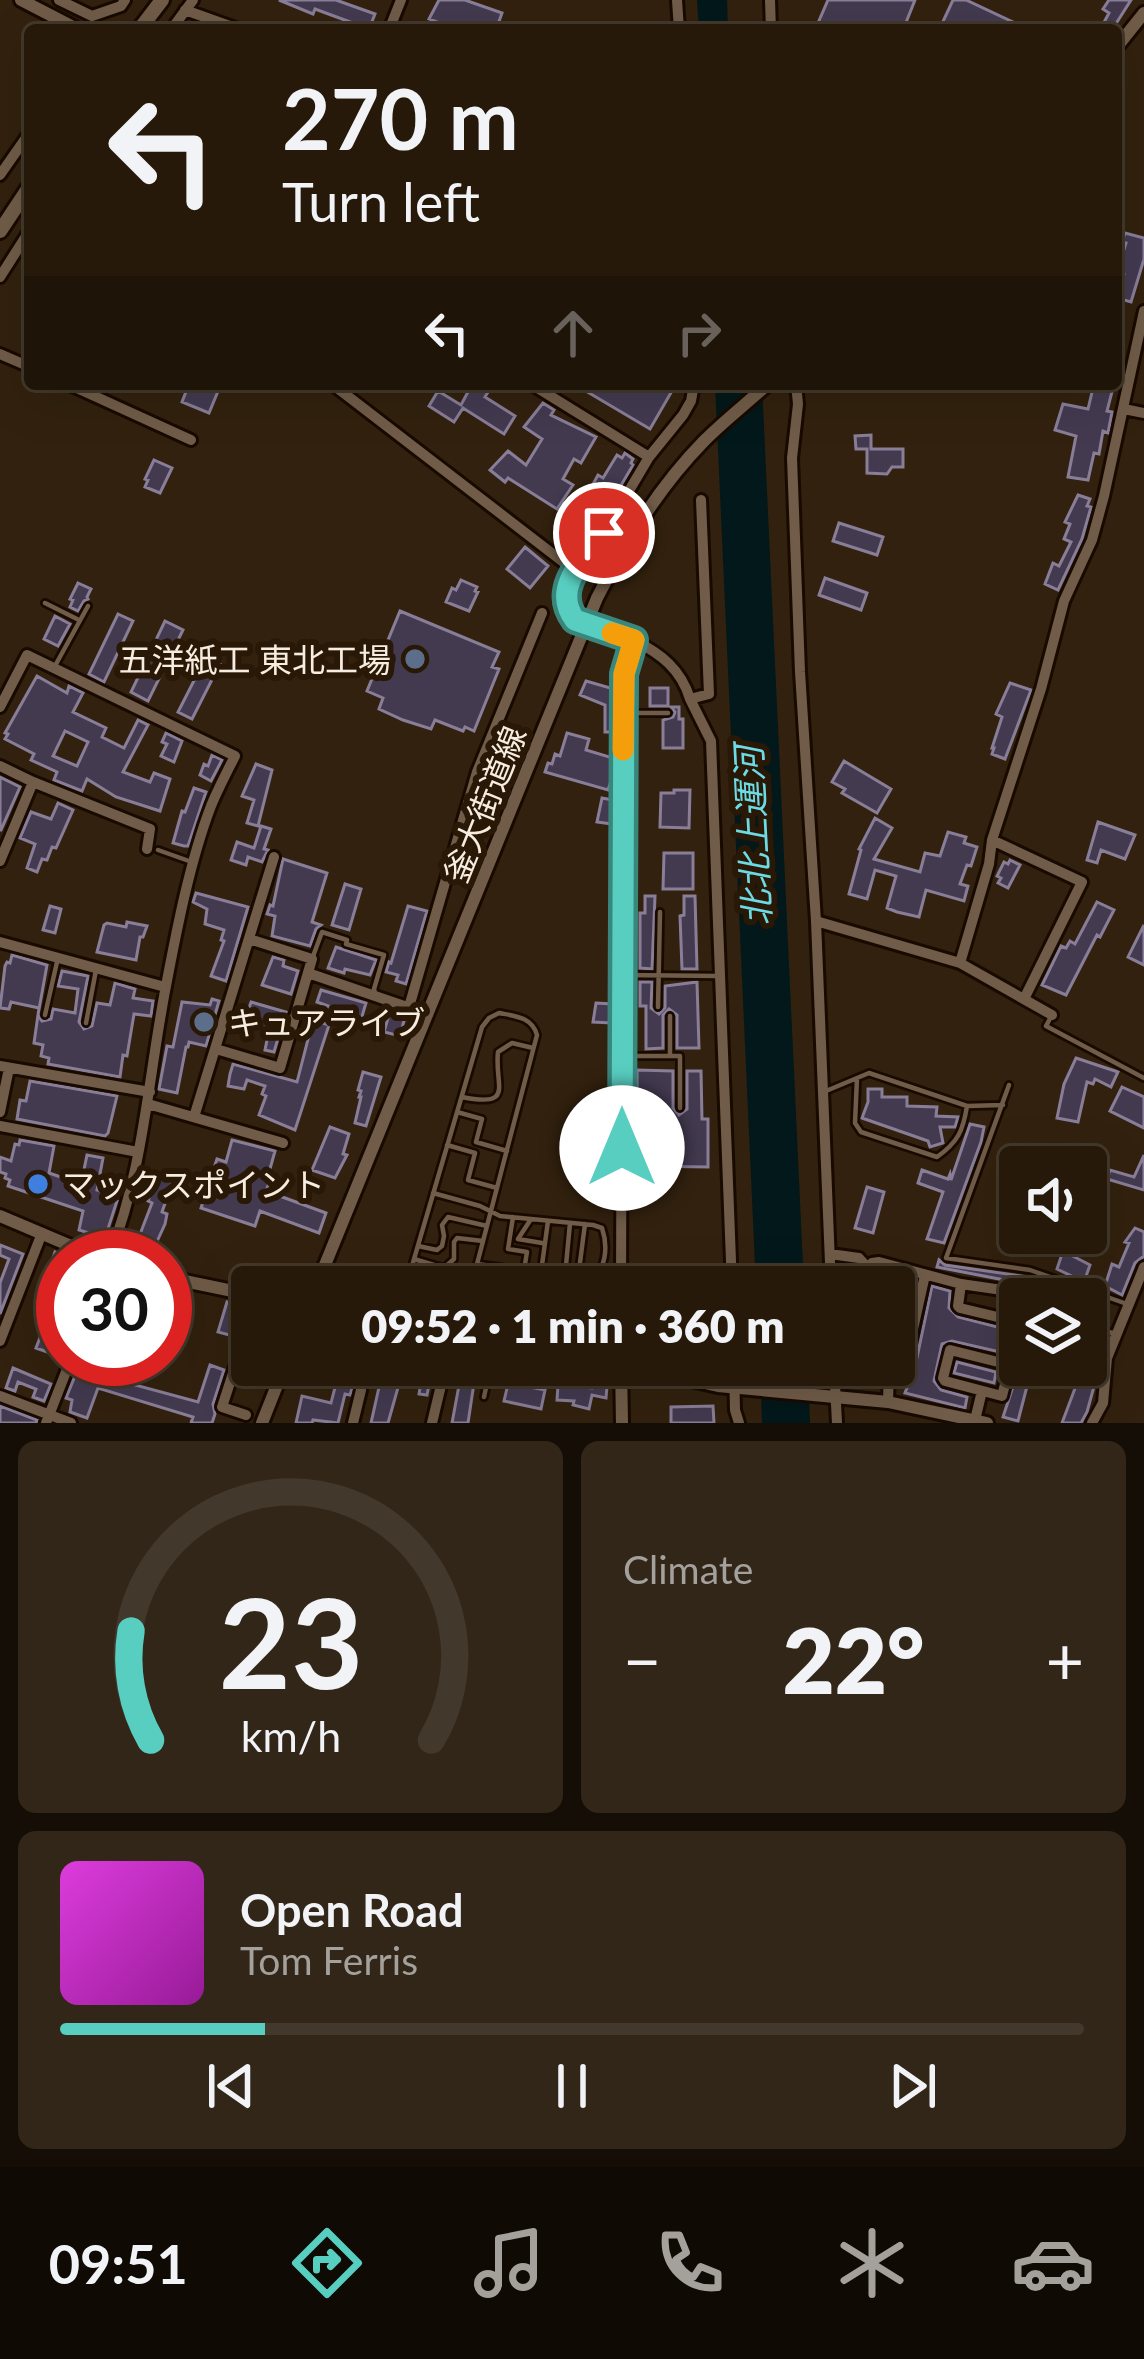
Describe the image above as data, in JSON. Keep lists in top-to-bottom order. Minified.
{"streets":{"street":["釜大街道線"]},"water":["北北上運河"],"places":["五洋紙工 東北工場","キュアライブ","マックスポイント"],"page":{"turn":["270 m","Turn left"],"limit":"30","trip":"09:52 · 1 min · 360 m","tile":"Climate","heat":["−","22°","+"],"song":["Open Road","Tom Ferris"],"tabs":"09:51","gauge":["23","km/h"]}}
